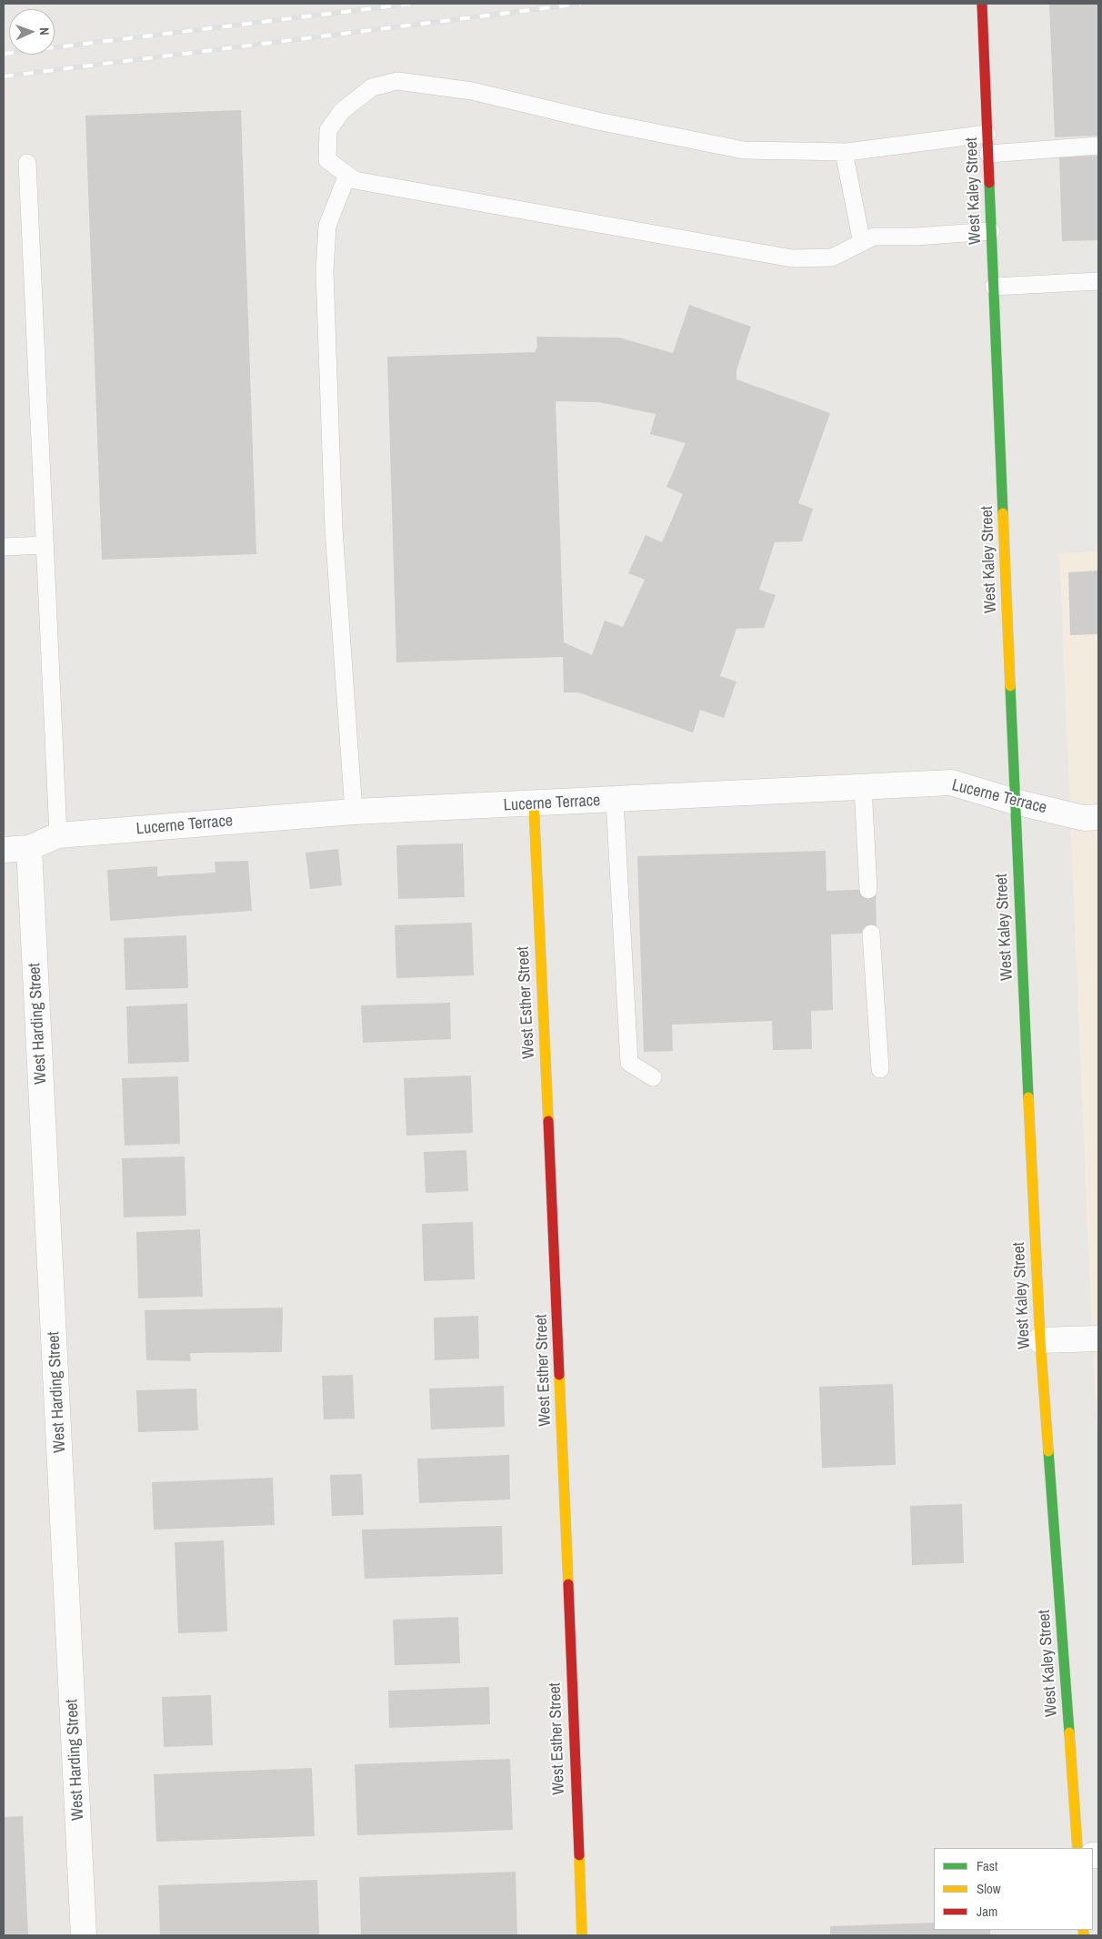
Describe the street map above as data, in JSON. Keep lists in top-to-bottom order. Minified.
{"streets":{"street":["West Kaley Street","Lucerne Terrace","West Esther Street","West Harding Street"]},"crossings":[["West Kaley Street","Lucerne Terrace"],["Lucerne Terrace","West Esther Street"],["Lucerne Terrace","West Harding Street"]],"legend":["Fast","Slow","Jam"],"north":"right"}
